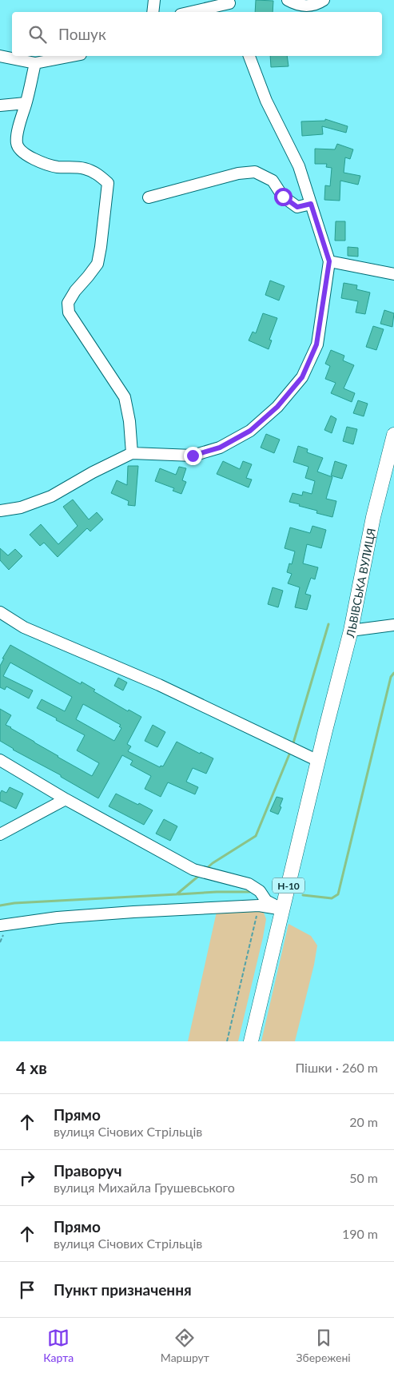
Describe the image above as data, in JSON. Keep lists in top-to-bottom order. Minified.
{"streets":{"main road":["ЛЬВІВСЬКА ВУЛИЦЯ","Н-10"]},"crossings":[["ЛЬВІВСЬКА ВУЛИЦЯ","Н-10"]],"page":{"search":"Пошук","heading":["4 хв","Пішки · 260 m"],"list":[["Прямо","вулиця Січових Стрільців","20 m"],["Праворуч","вулиця Михайла Грушевського","50 m"],["Прямо","вулиця Січових Стрільців","190 m"],"Пункт призначення"],"nav":["Карта","Маршрут","Збережені"]}}
